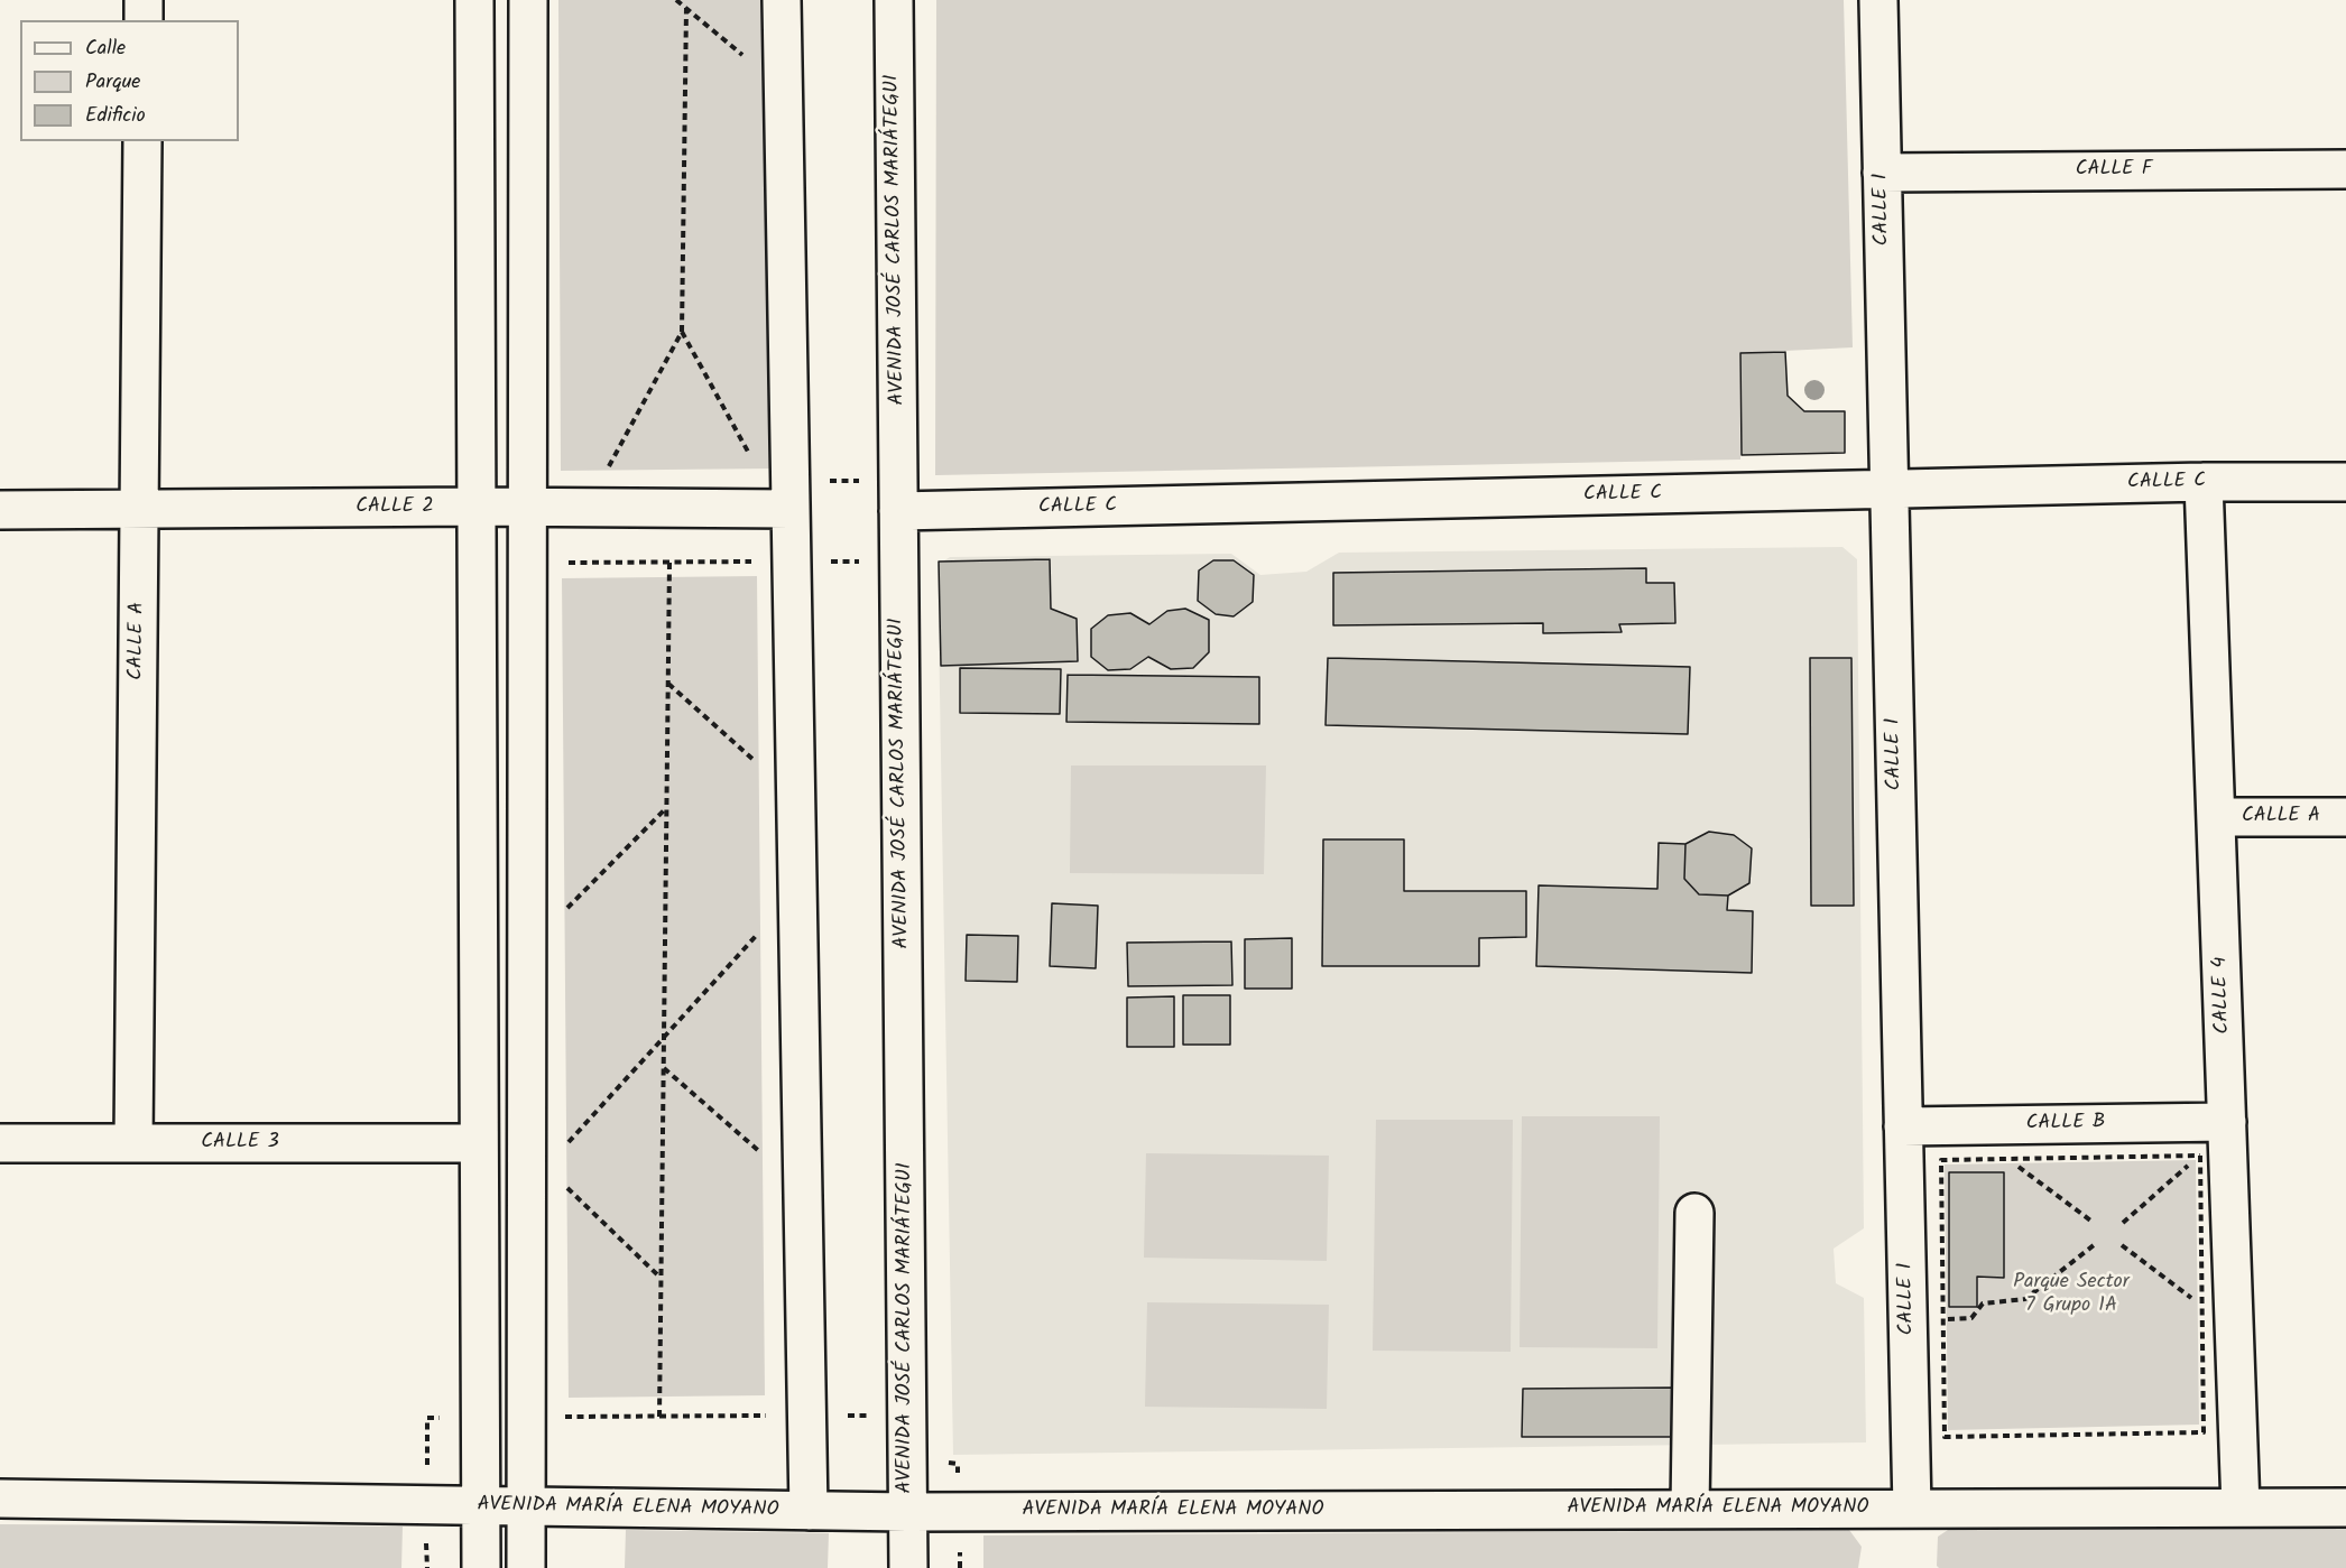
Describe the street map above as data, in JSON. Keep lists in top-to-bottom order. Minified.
{"streets":{"street":["CALLE F","CALLE 1","AVENIDA JOSÉ CARLOS MARIÁTEGUI","CALLE C","CALLE 2","CALLE A","CALLE 4","CALLE B","CALLE 3","AVENIDA MARÍA ELENA MOYANO"]},"crossings":[["CALLE F","CALLE 1"],["CALLE 1","CALLE C"],["CALLE 1","CALLE B"],["CALLE 1","AVENIDA MARÍA ELENA MOYANO"],["AVENIDA JOSÉ CARLOS MARIÁTEGUI","CALLE C"],["AVENIDA JOSÉ CARLOS MARIÁTEGUI","AVENIDA MARÍA ELENA MOYANO"],["CALLE C","CALLE 4"],["CALLE 2","CALLE A"],["CALLE A","CALLE 4"],["CALLE A","CALLE 3"],["CALLE 4","CALLE B"],["CALLE 4","AVENIDA MARÍA ELENA MOYANO"]],"parks":["Parque Sector 7 Grupo 1A"],"legend":["Calle","Parque","Edificio"]}
